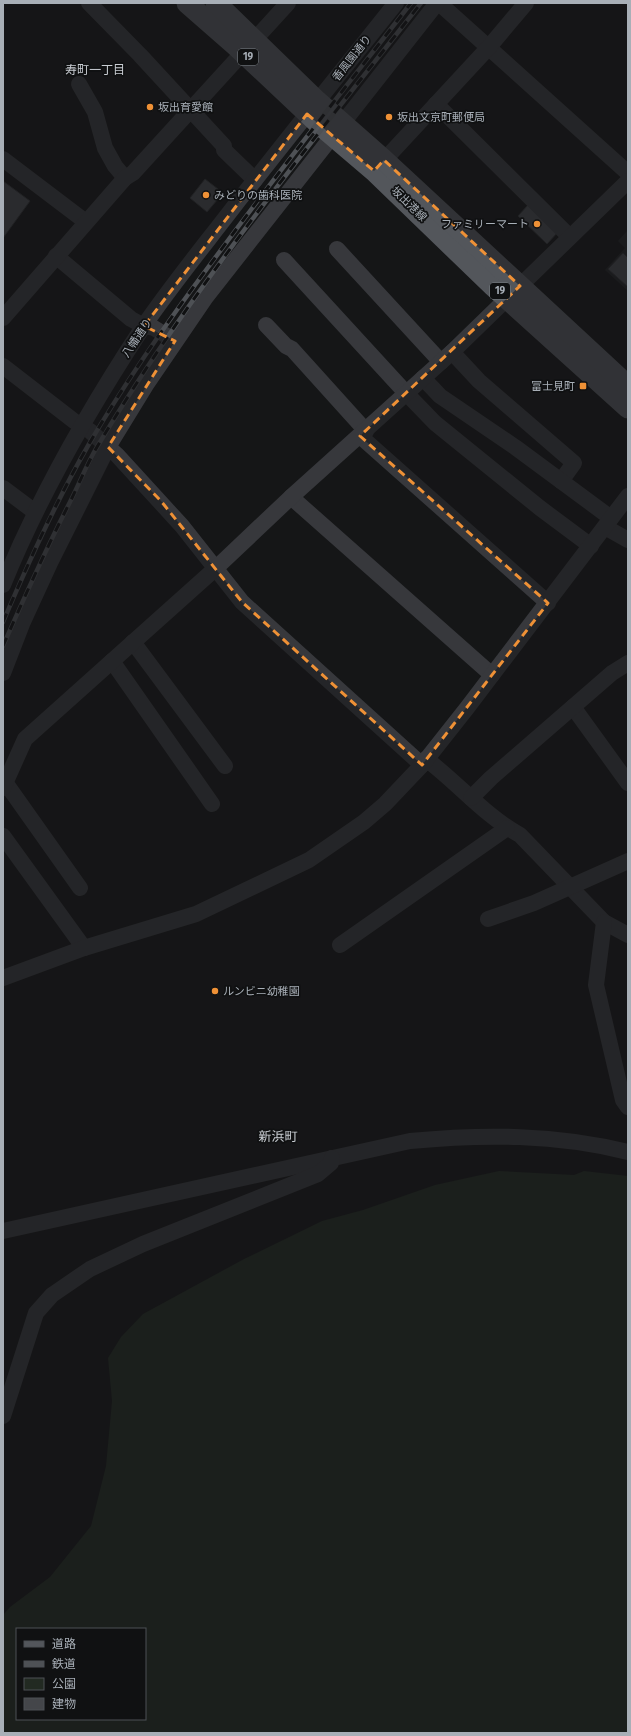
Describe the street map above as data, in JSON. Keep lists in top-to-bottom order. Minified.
{"streets":{"main road":["19","坂出港線"],"street":["香風園通り","八幡通り"]},"crossings":[["香風園通り","坂出港線"],["香風園通り","八幡通り"],["坂出港線","八幡通り"]],"districts":["寿町一丁目","新浜町"],"places":{"other":["坂出育愛館","坂出文京町郵便局","みどりの歯科医院","ファミリーマート","ルンビニ幼稚園"],"transit":["富士見町"]},"legend":["道路","鉄道","公園","建物"]}
